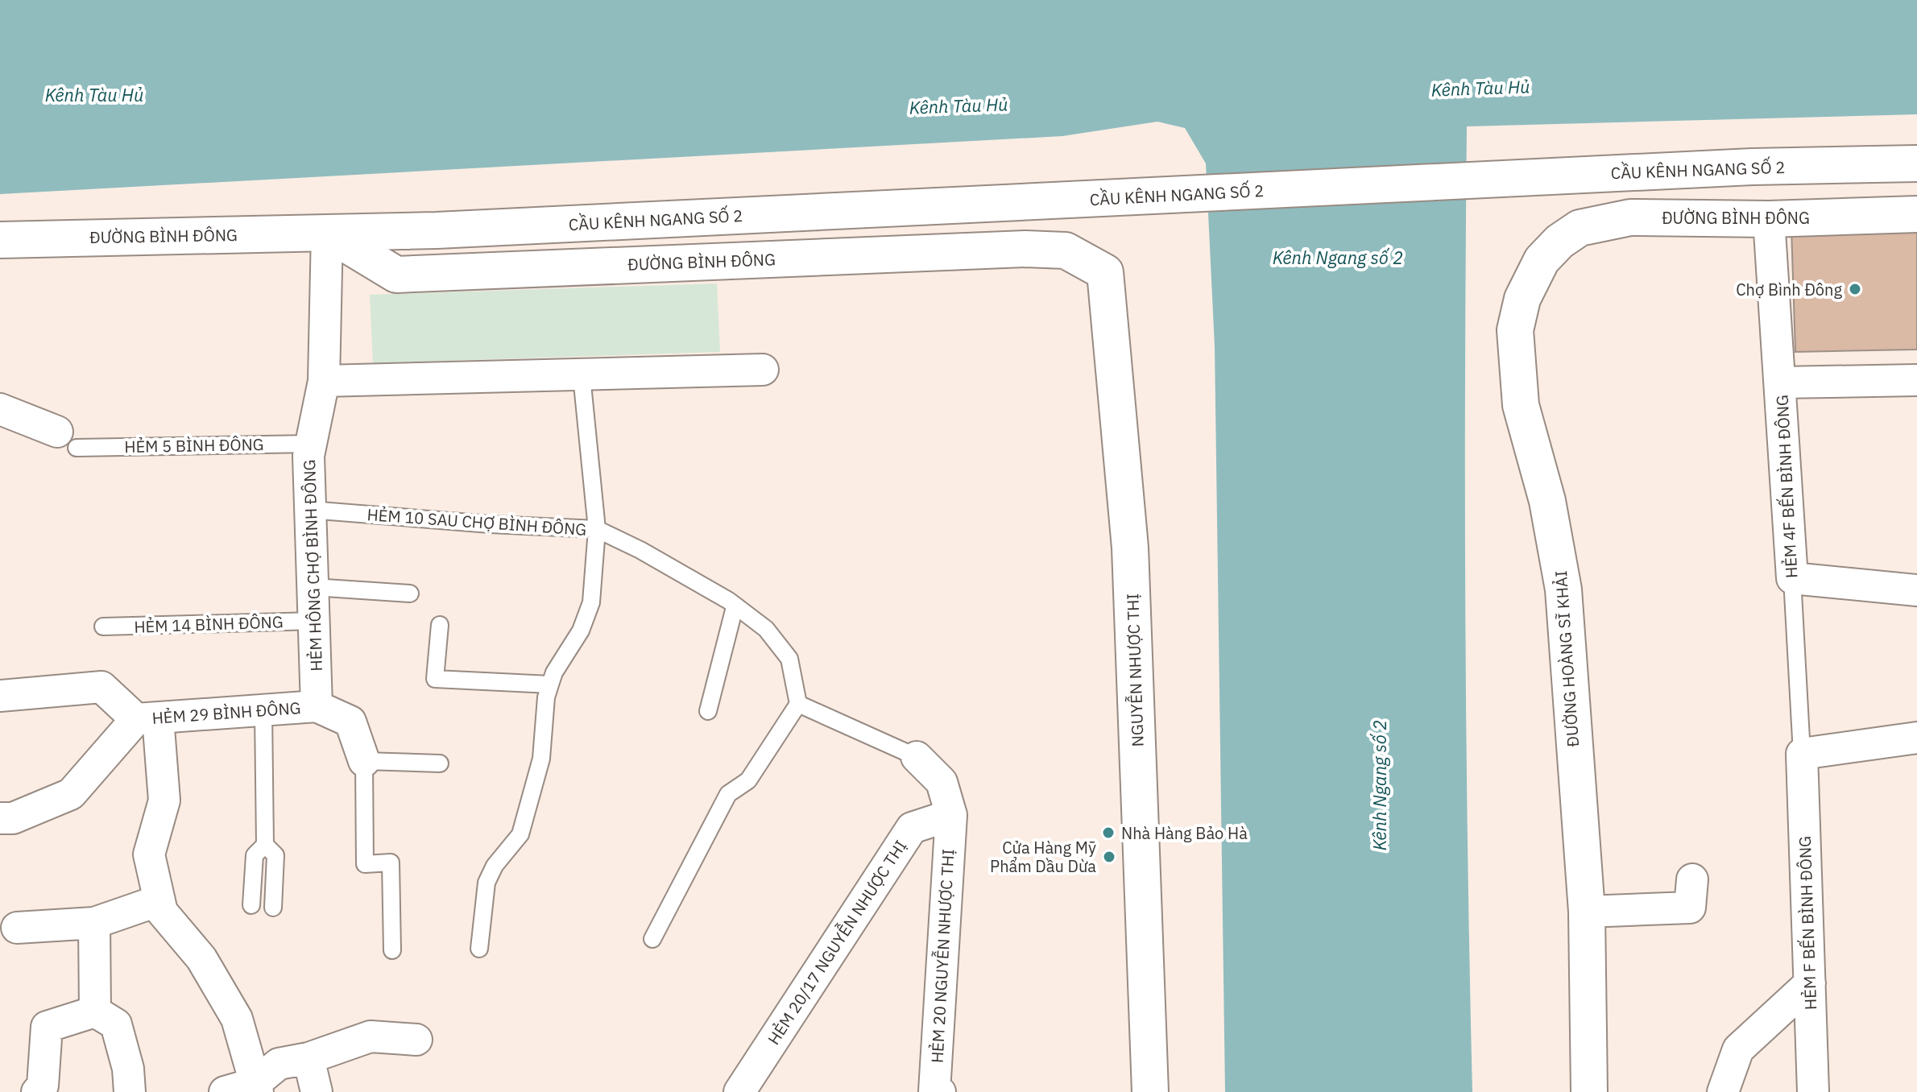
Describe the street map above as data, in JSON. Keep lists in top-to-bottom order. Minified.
{"streets":{"street":["CẦU KÊNH NGANG SỐ 2","ĐƯỜNG BÌNH ĐÔNG","HẺM 4F BẾN BÌNH ĐÔNG","HẺM HÔNG CHỢ BÌNH ĐÔNG","ĐƯỜNG HOÀNG SĨ KHẢI","NGUYỄN NHƯỢC THỊ","HẺM 29 BÌNH ĐÔNG","HẺM F BẾN BÌNH ĐÔNG","HẺM 20/17 NGUYỄN NHƯỢC THỊ","HẺM 20 NGUYỄN NHƯỢC THỊ"],"lane":["HẺM 5 BÌNH ĐÔNG","HẺM 10 SAU CHỢ BÌNH ĐÔNG","HẺM 14 BÌNH ĐÔNG"]},"crossings":[["CẦU KÊNH NGANG SỐ 2","ĐƯỜNG BÌNH ĐÔNG"],["ĐƯỜNG BÌNH ĐÔNG","HẺM 4F BẾN BÌNH ĐÔNG"],["ĐƯỜNG BÌNH ĐÔNG","HẺM HÔNG CHỢ BÌNH ĐÔNG"],["ĐƯỜNG BÌNH ĐÔNG","ĐƯỜNG HOÀNG SĨ KHẢI"],["ĐƯỜNG BÌNH ĐÔNG","NGUYỄN NHƯỢC THỊ"],["HẺM 5 BÌNH ĐÔNG","HẺM HÔNG CHỢ BÌNH ĐÔNG"],["HẺM 4F BẾN BÌNH ĐÔNG","HẺM F BẾN BÌNH ĐÔNG"],["HẺM 10 SAU CHỢ BÌNH ĐÔNG","HẺM HÔNG CHỢ BÌNH ĐÔNG"],["HẺM HÔNG CHỢ BÌNH ĐÔNG","HẺM 14 BÌNH ĐÔNG"],["HẺM HÔNG CHỢ BÌNH ĐÔNG","HẺM 29 BÌNH ĐÔNG"],["HẺM 20/17 NGUYỄN NHƯỢC THỊ","HẺM 20 NGUYỄN NHƯỢC THỊ"]],"water":["Kênh Tàu Hủ","Kênh Ngang số 2"],"places":["Chợ Bình Đông","Nhà Hàng Bảo Hà","Cửa Hàng Mỹ Phẩm Dầu Dừa"]}
